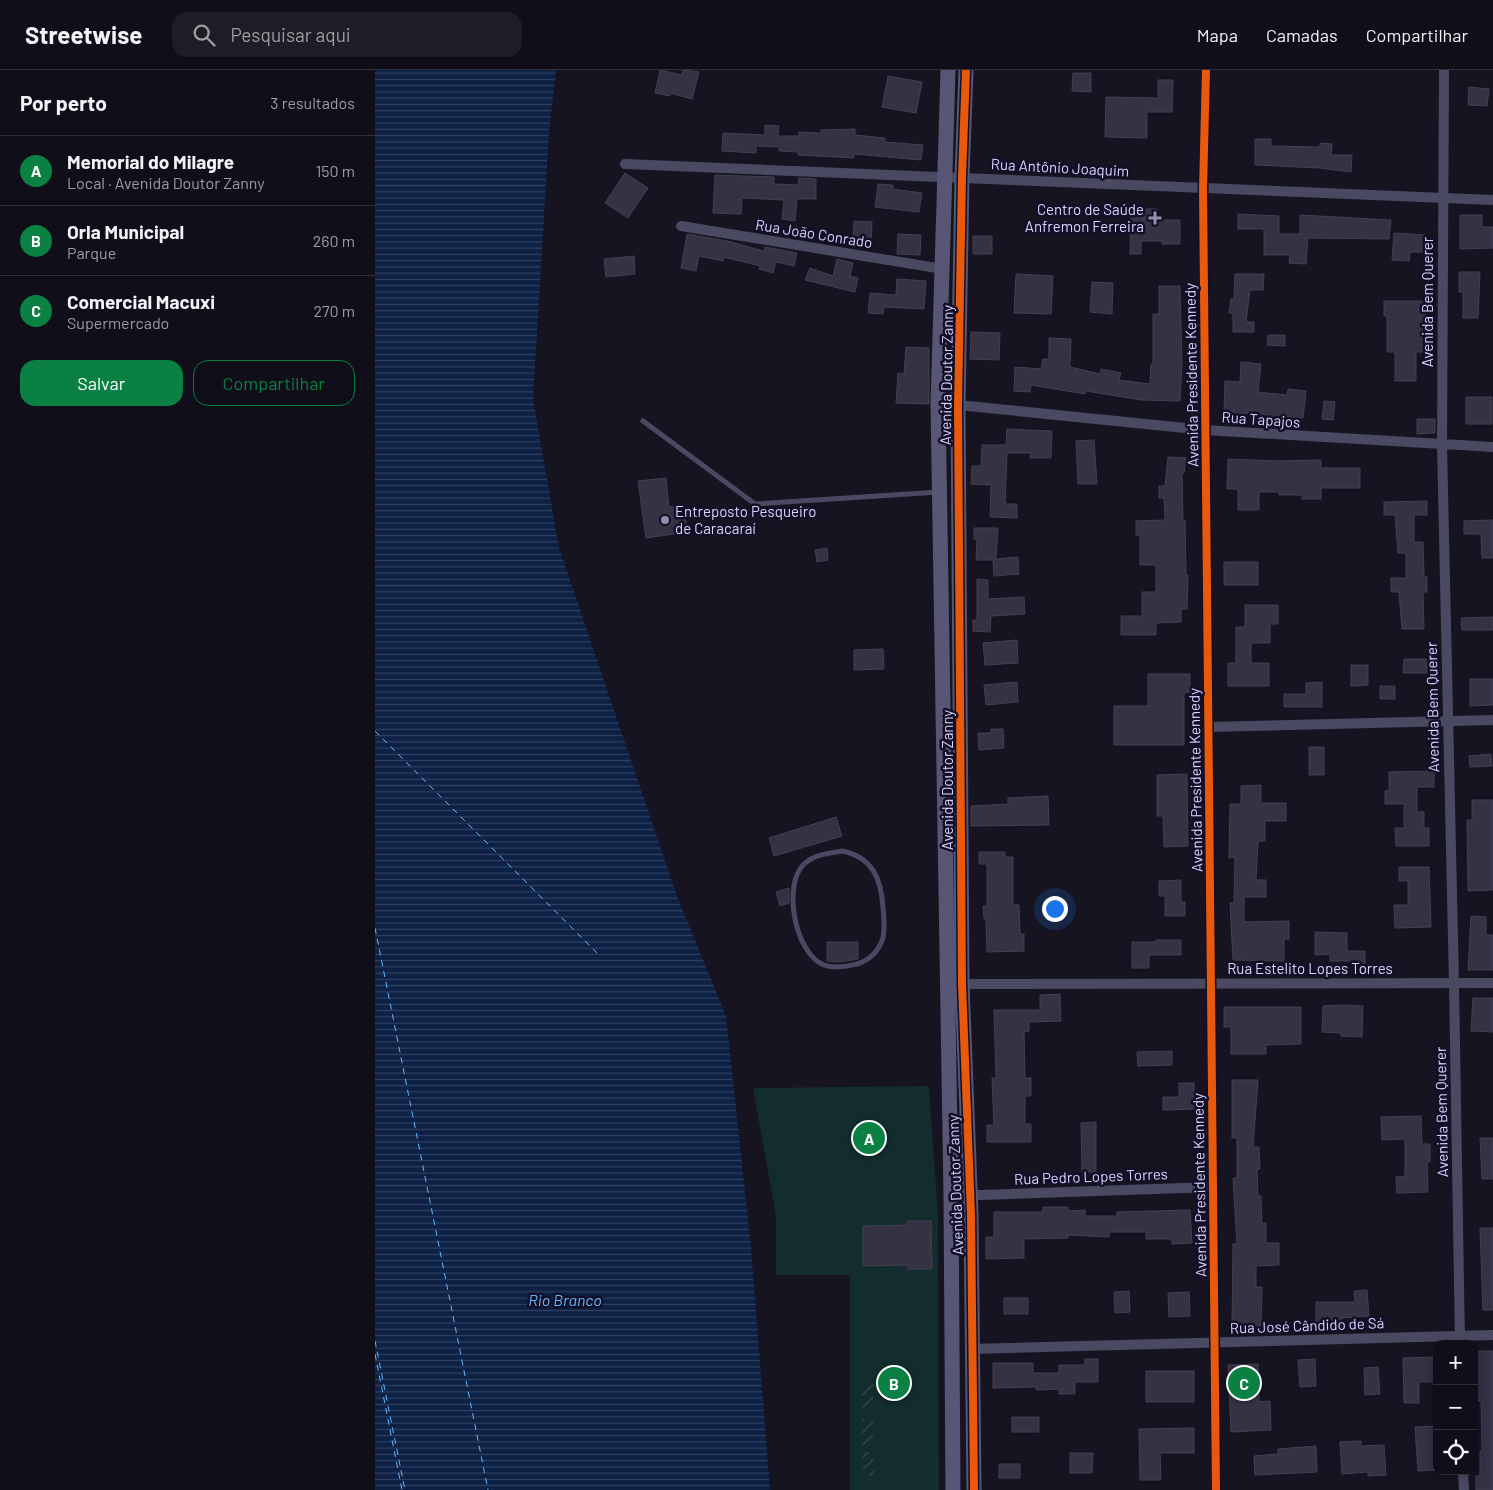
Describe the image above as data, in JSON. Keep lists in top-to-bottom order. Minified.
{"streets":{"street":["Rua Antônio Joaquim","Rua João Conrado","Avenida Bem Querer","Avenida Doutor Zanny","Avenida Presidente Kennedy","Rua Tapajos","Rua Estelito Lopes Torres","Rua Pedro Lopes Torres","Rua José Cândido de Sá"]},"crossings":[["Rua Antônio Joaquim","Avenida Bem Querer"],["Rua Antônio Joaquim","Avenida Doutor Zanny"],["Rua Antônio Joaquim","Avenida Presidente Kennedy"],["Rua João Conrado","Avenida Doutor Zanny"],["Avenida Bem Querer","Rua Tapajos"],["Avenida Bem Querer","Rua Estelito Lopes Torres"],["Avenida Bem Querer","Rua José Cândido de Sá"],["Avenida Doutor Zanny","Rua Tapajos"],["Avenida Doutor Zanny","Rua Estelito Lopes Torres"],["Avenida Doutor Zanny","Rua Pedro Lopes Torres"],["Avenida Doutor Zanny","Rua José Cândido de Sá"],["Avenida Presidente Kennedy","Rua Tapajos"],["Avenida Presidente Kennedy","Rua Estelito Lopes Torres"],["Avenida Presidente Kennedy","Rua Pedro Lopes Torres"],["Avenida Presidente Kennedy","Rua José Cândido de Sá"]],"water":["Rio Branco"],"places":{"health":["Centro de Saúde Anfremon Ferreira"],"other":["Entreposto Pesqueiro de Caracaraí"]},"page":{"header":"Streetwise","search":"Pesquisar aqui","nav":["Mapa","Camadas","Compartilhar"],"heading":["Por perto","3 resultados"],"list":[{"mark":"A","name":"Memorial do Milagre","note":"Local · Avenida Doutor Zanny","value":"150 m"},{"mark":"B","name":"Orla Municipal","note":"Parque","value":"260 m"},{"mark":"C","name":"Comercial Macuxi","note":"Supermercado","value":"270 m"}],"buttons":["Salvar","Compartilhar"],"pins":["A","B","C"],"map_buttons":["+","−"]}}
